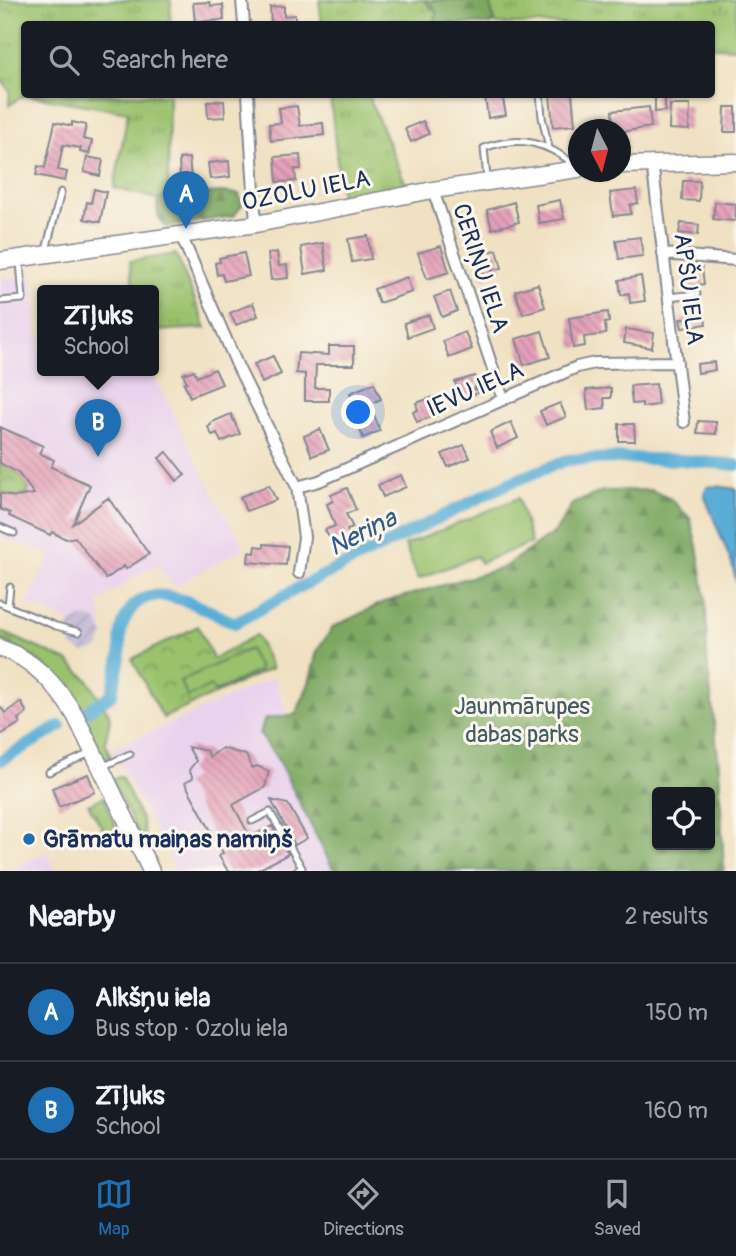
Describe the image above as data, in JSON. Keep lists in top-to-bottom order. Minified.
{"streets":{"main road":["OZOLU IELA"],"street":["CERIŅU IELA","APŠU IELA","IEVU IELA"]},"crossings":[["OZOLU IELA","CERIŅU IELA"],["CERIŅU IELA","IEVU IELA"],["APŠU IELA","IEVU IELA"]],"water":["Neriņa"],"parks":["Jaunmārupes dabas parks"],"places":["Grāmatu maiņas namiņš"],"north":"bottom","page":{"search":"Search here","pins":["A","B"],"popup":["Zīļuks","School"],"heading":["Nearby","2 results"],"list":[{"mark":"A","name":"Alkšņu iela","note":"Bus stop · Ozolu iela","value":"150 m"},{"mark":"B","name":"Zīļuks","note":"School","value":"160 m"}],"nav":["Map","Directions","Saved"]}}
